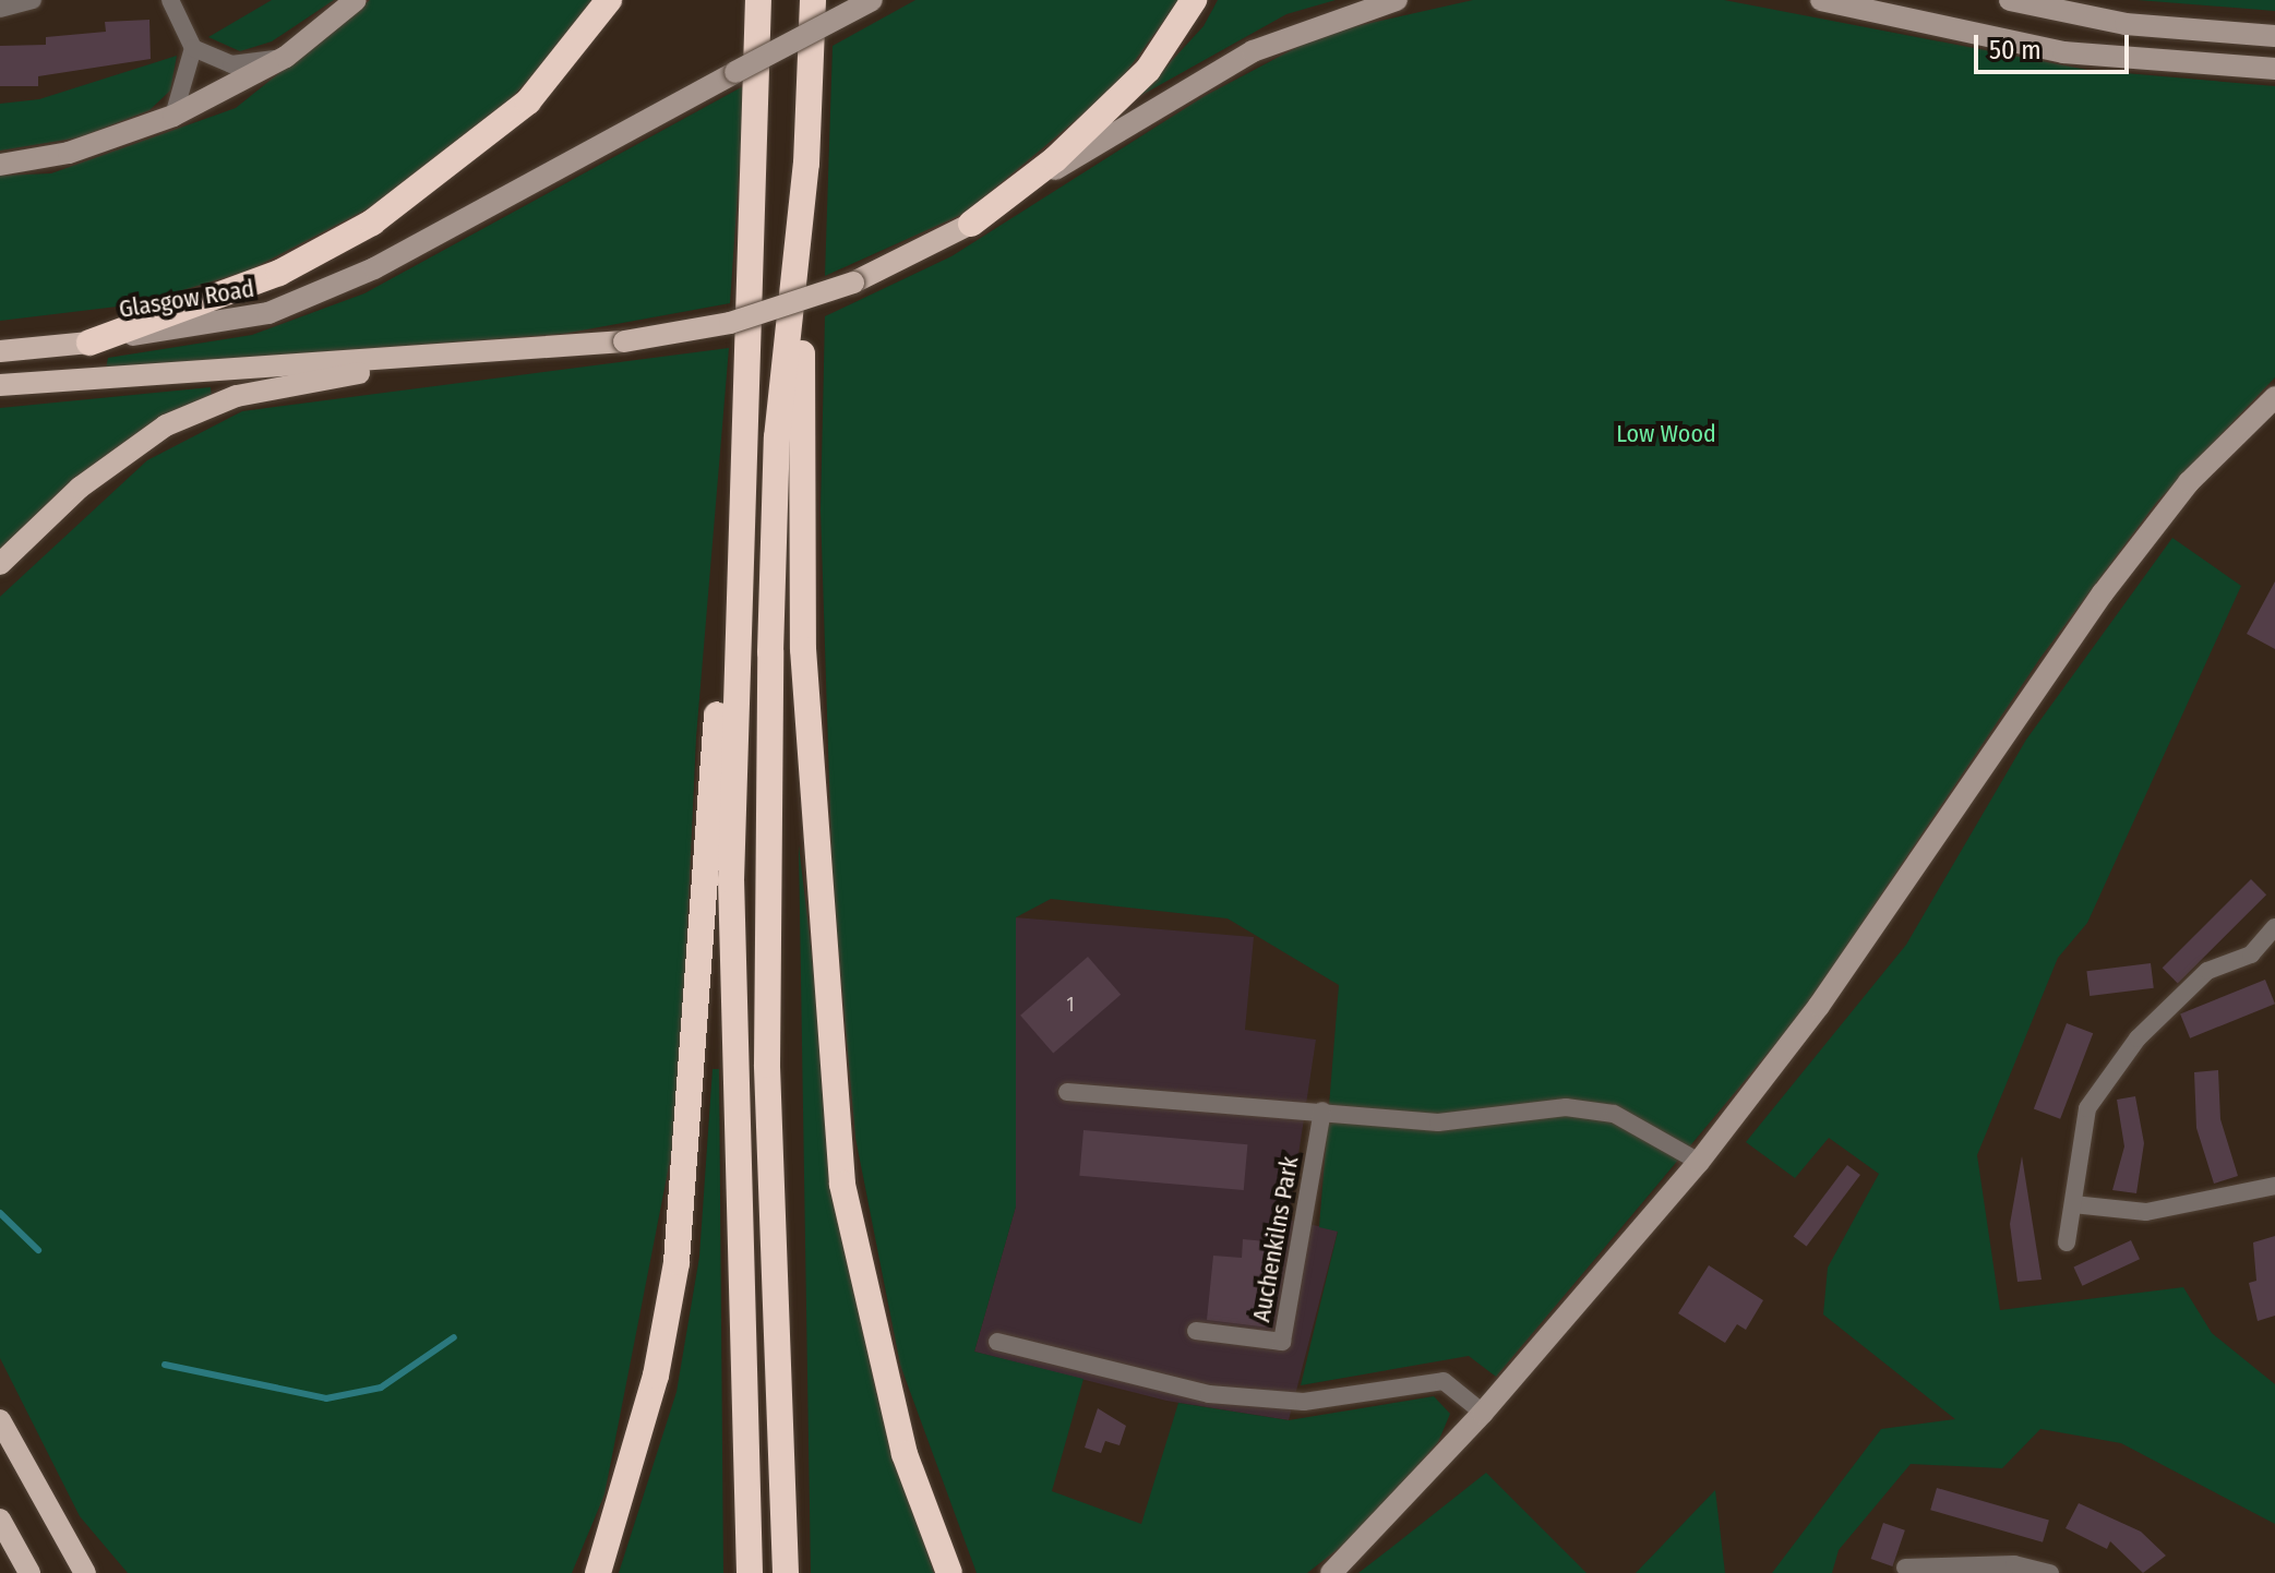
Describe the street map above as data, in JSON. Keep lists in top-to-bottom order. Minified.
{"streets":{"main road":["Glasgow Road"],"street":["Auchenkilns Park"]},"parks":["Low Wood"],"house_numbers":["1"],"scale_bar":"50 m"}
